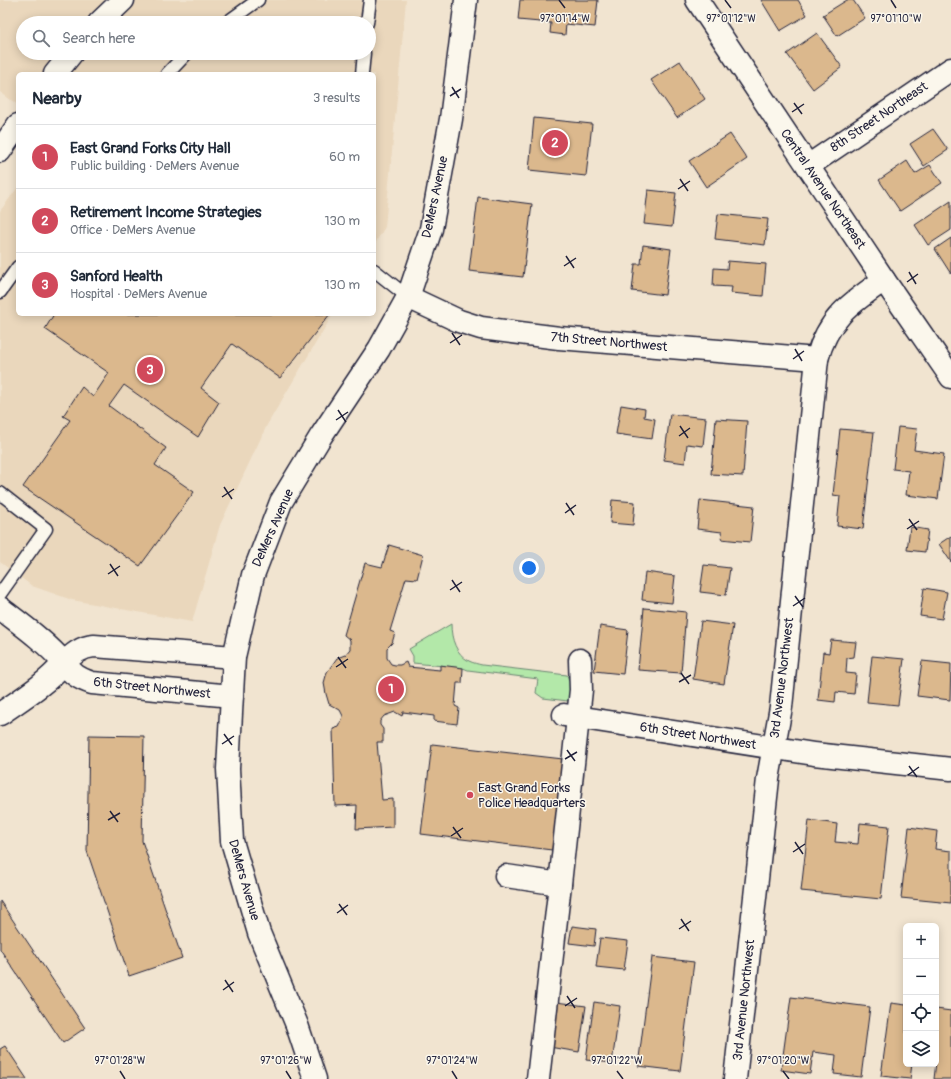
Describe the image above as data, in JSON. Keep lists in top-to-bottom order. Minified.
{"streets":{"street":["8th Street Northeast","Central Avenue Northeast","DeMers Avenue","7th Street Northwest","3rd Avenue Northwest","6th Street Northwest"]},"crossings":[["8th Street Northeast","Central Avenue Northeast"],["Central Avenue Northeast","3rd Avenue Northwest"],["DeMers Avenue","7th Street Northwest"],["DeMers Avenue","6th Street Northwest"],["7th Street Northwest","3rd Avenue Northwest"],["3rd Avenue Northwest","6th Street Northwest"]],"places":["East Grand Forks Police Headquarters"],"page":{"search":"Search here","heading":["Nearby","3 results"],"list":[{"mark":"1","name":"East Grand Forks City Hall","note":"Public building · DeMers Avenue","value":"60 m"},{"mark":"2","name":"Retirement Income Strategies","note":"Office · DeMers Avenue","value":"130 m"},{"mark":"3","name":"Sanford Health","note":"Hospital · DeMers Avenue","value":"130 m"}],"pins":["2","3","1"],"map_buttons":["+","−"]},"coordinates":["97°01'14\"W","97°01'12\"W","97°01'10\"W","97°01'28\"W","97°01'26\"W","97°01'24\"W","97°01'22\"W","97°01'20\"W"]}
